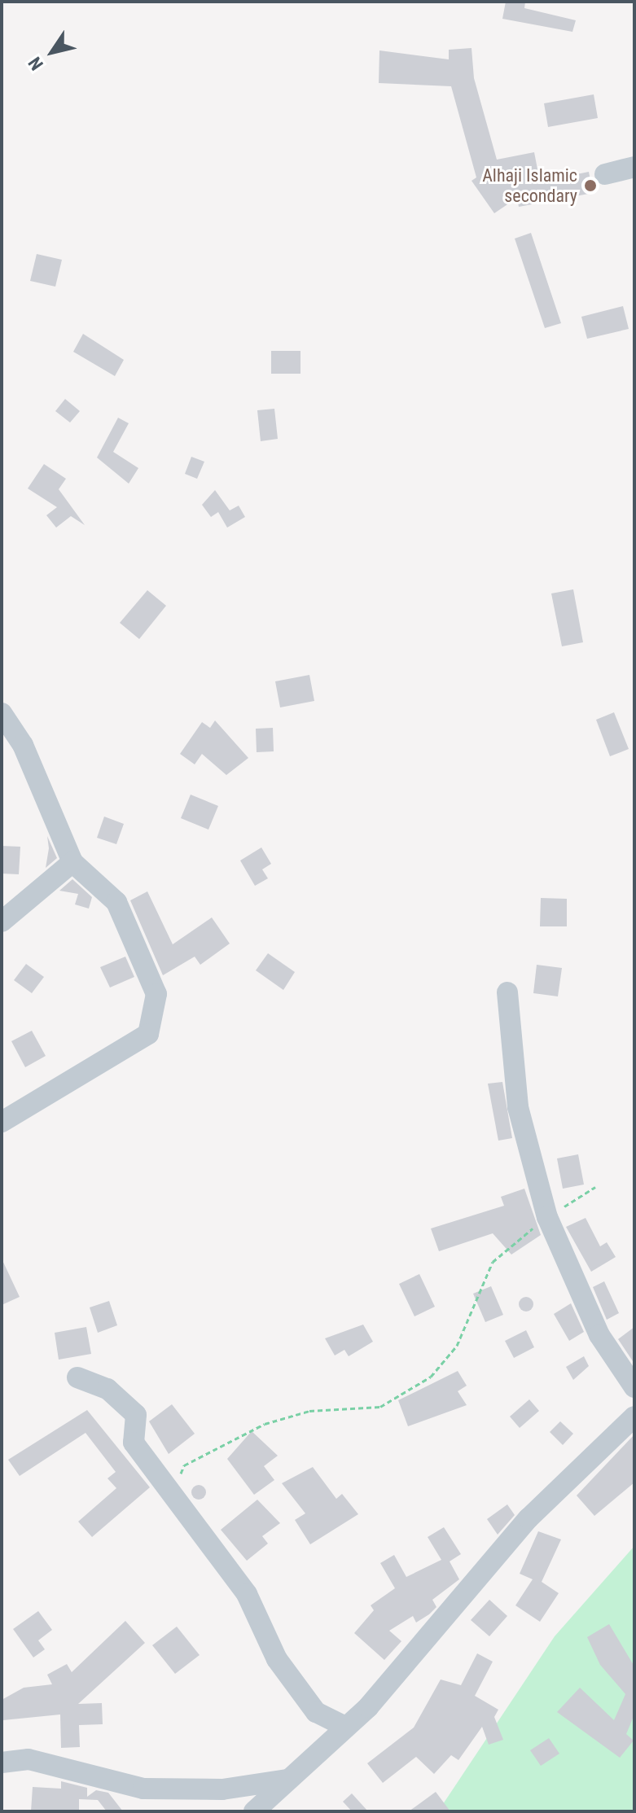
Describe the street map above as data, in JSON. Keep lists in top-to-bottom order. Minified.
{"places":["Alhaji Islamic secondary"],"north":"bottom left"}
